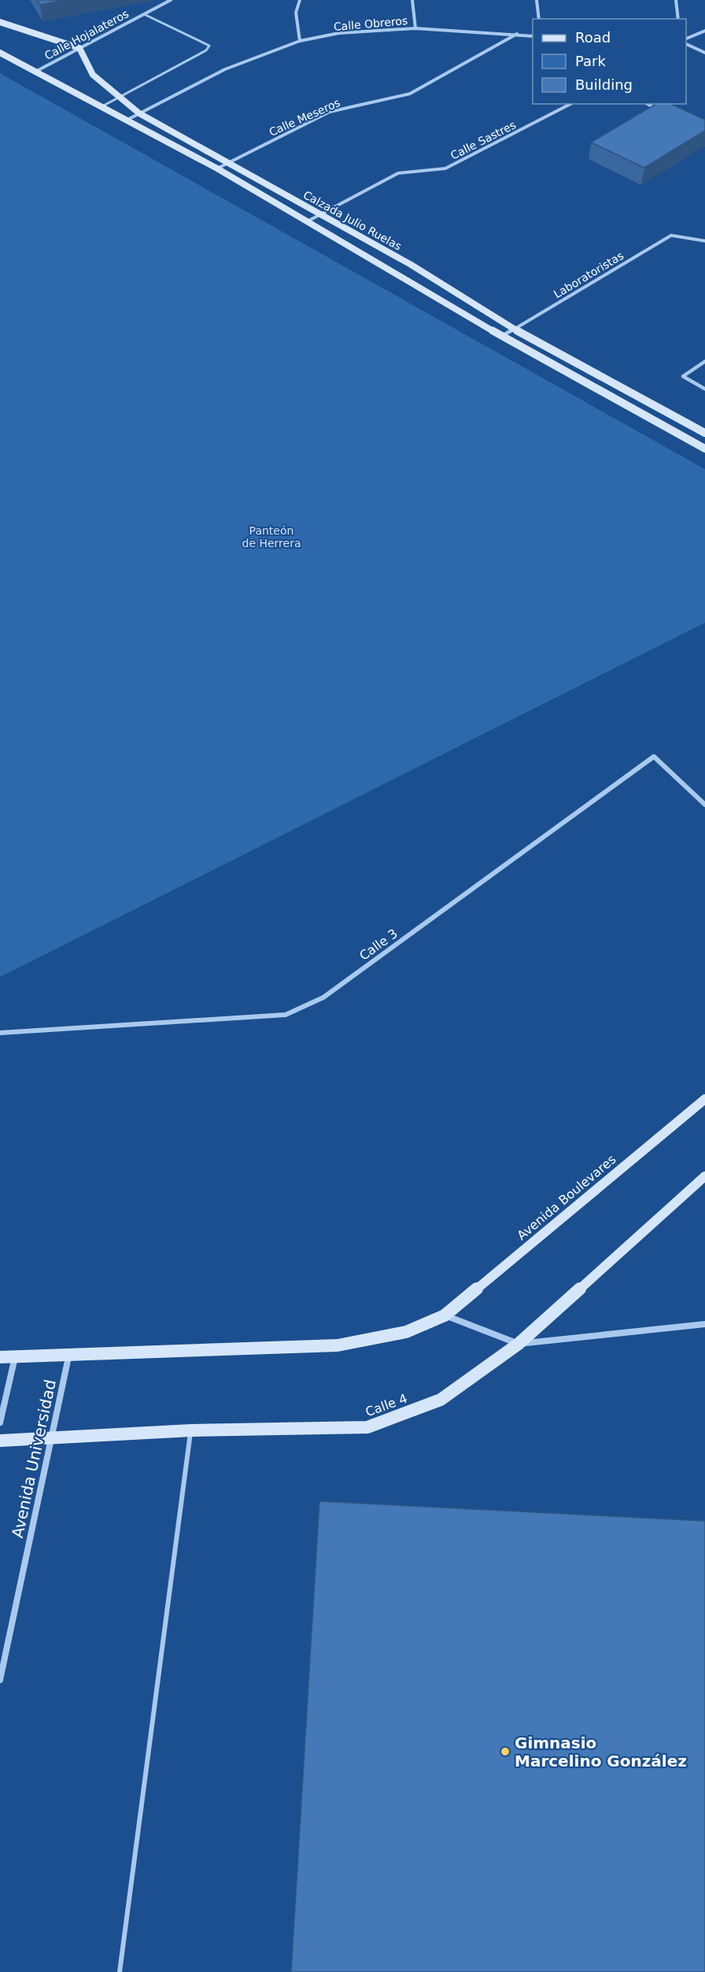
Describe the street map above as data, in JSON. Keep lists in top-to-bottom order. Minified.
{"streets":{"main road":["Calzada Julio Ruelas","Avenida Boulevares","Calle 4"],"street":["Calle Obreros","Calle Hojalateros","Calle Meseros","Calle Sastres","Laboratoristas","Calle 3","Avenida Universidad"]},"crossings":[["Calle Obreros","Calle Meseros"],["Calle Obreros","Calzada Julio Ruelas"],["Calle Hojalateros","Calzada Julio Ruelas"],["Calle Meseros","Calzada Julio Ruelas"],["Calle Sastres","Calzada Julio Ruelas"],["Calzada Julio Ruelas","Laboratoristas"],["Calle 4","Avenida Universidad"]],"parks":["Panteón de Herrera"],"places":["Gimnasio Marcelino González"],"legend":["Road","Park","Building"]}
